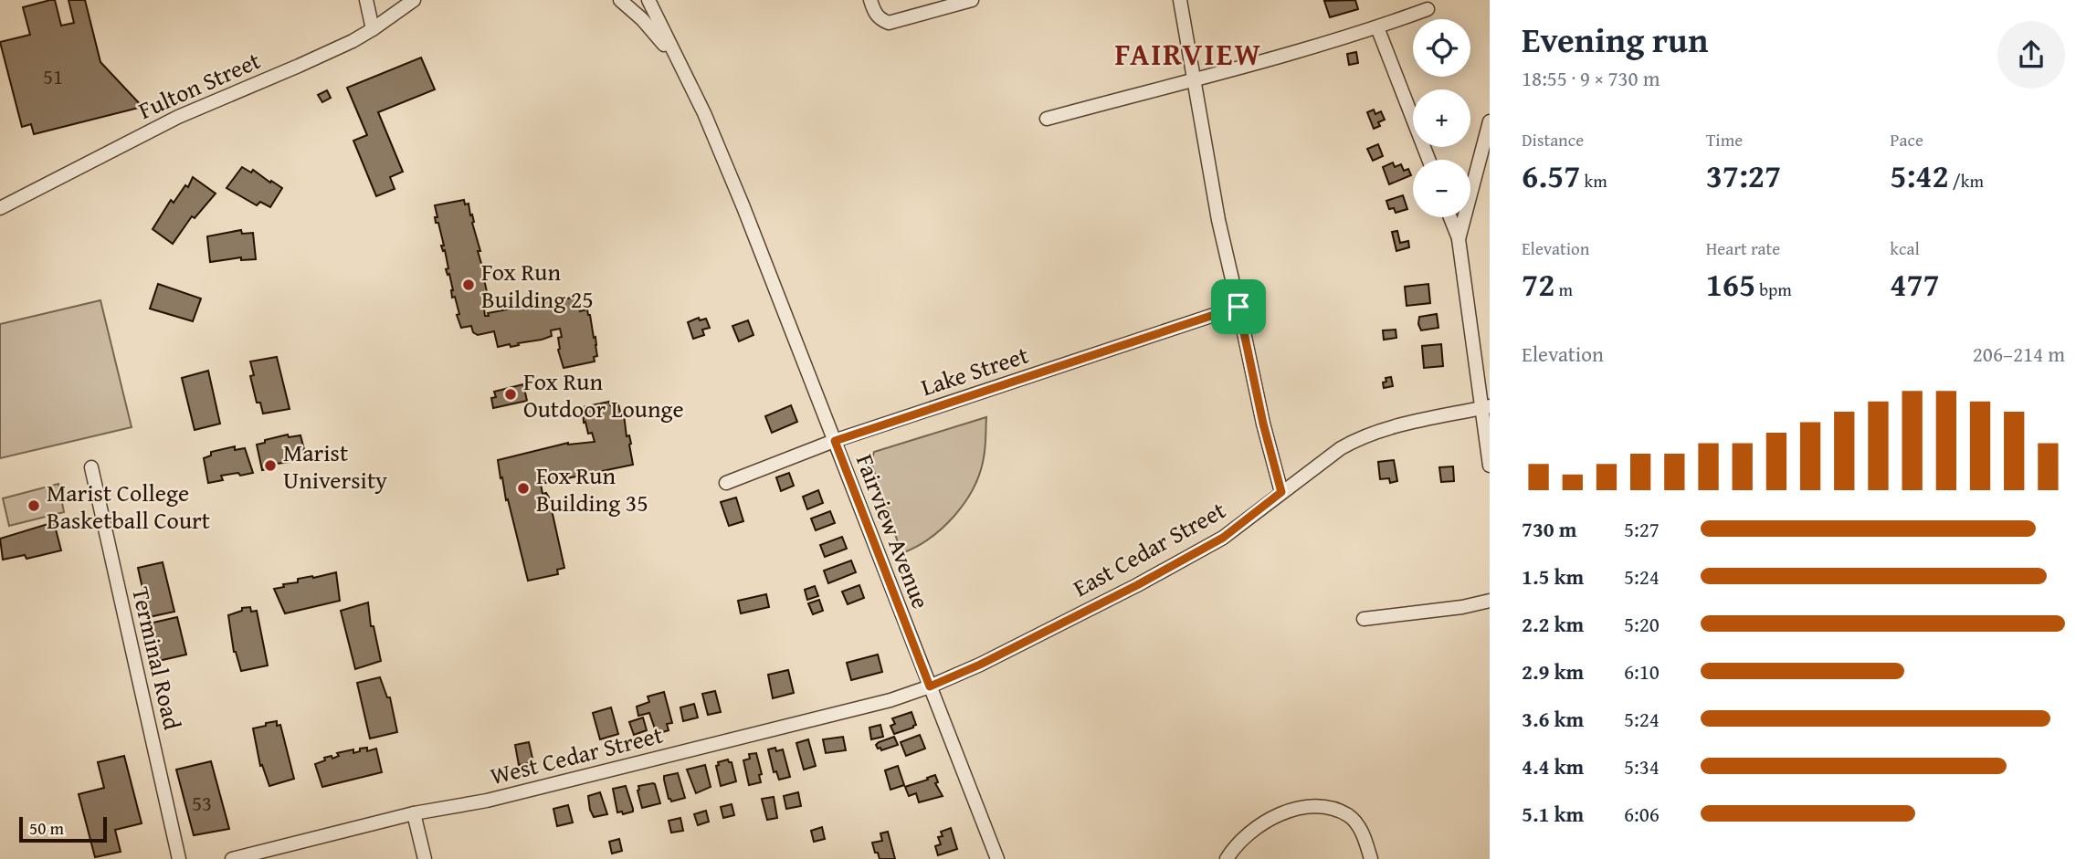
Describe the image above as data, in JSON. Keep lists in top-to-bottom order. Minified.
{"streets":{"street":["Fulton Street","Lake Street","Fairview Avenue","East Cedar Street","Terminal Road","West Cedar Street"]},"crossings":[["Lake Street","Fairview Avenue"],["Fairview Avenue","East Cedar Street"],["Fairview Avenue","West Cedar Street"],["East Cedar Street","West Cedar Street"]],"districts":["FAIRVIEW"],"places":["Fox Run Building 25","Fox Run Outdoor Lounge","Marist University","Fox Run Building 35","Marist College Basketball Court"],"house_numbers":["51","53"],"scale_bar":"50 m","page":{"heading":["Evening run","18:55 · 9 × 730 m"],"map_buttons":["+","−"],"stats":[["Distance","6.57 km"],["Time","37:27"],["Pace","5:42 /km"],["Elevation","72 m"],["Heart rate","165 bpm"],["kcal","477"]],"chart":["Elevation","206–214 m"],"list":[{"name":"730 m","note":"5:27"},{"name":"1.5 km","note":"5:24"},{"name":"2.2 km","note":"5:20"},{"name":"2.9 km","note":"6:10"},{"name":"3.6 km","note":"5:24"},{"name":"4.4 km","note":"5:34"},{"name":"5.1 km","note":"6:06"}],"scale":"50 m"}}
